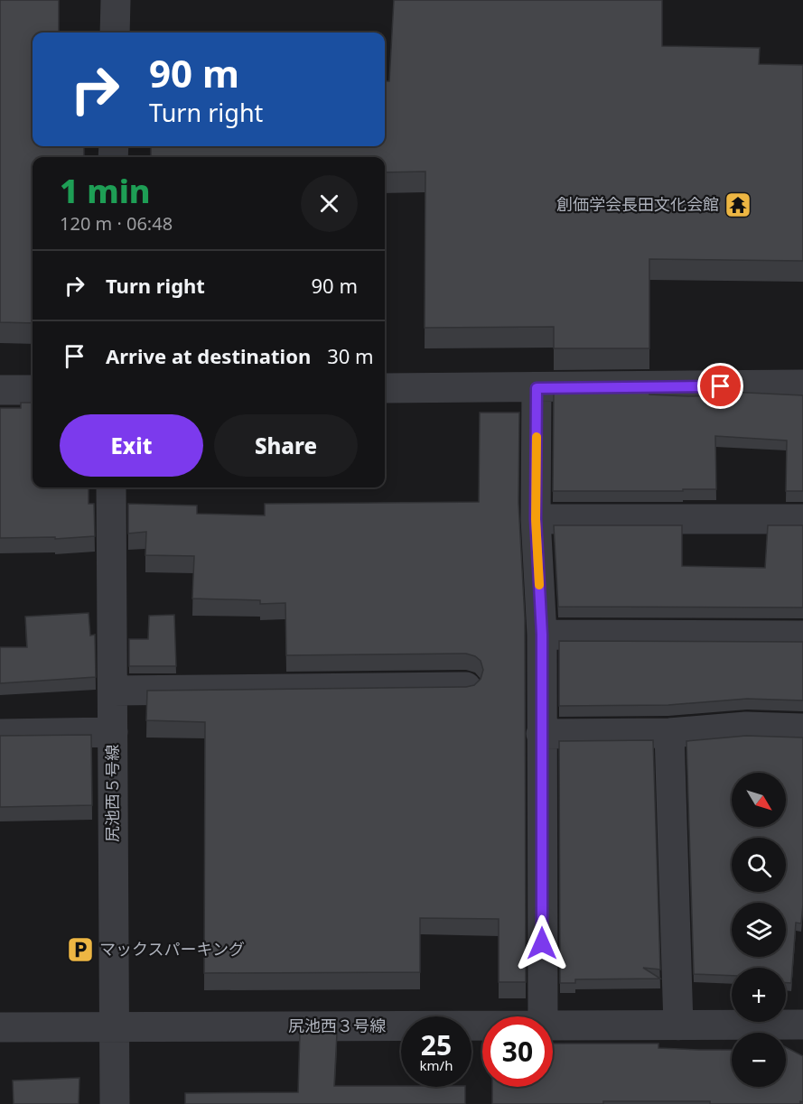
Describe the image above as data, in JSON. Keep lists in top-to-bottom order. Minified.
{"streets":{"street":["尻池西５号線","尻池西３号線"]},"crossings":[["尻池西５号線","尻池西３号線"]],"places":{"temple":["創価学会長田文化会館"],"parking":["マックスパーキング"]},"north":"bottom right","page":{"turn":["90 m","Turn right"],"heading":["1 min","120 m · 06:48"],"list":[{"name":"Turn right","value":"90 m"},{"name":"Arrive at destination","value":"30 m"}],"buttons":["Exit","Share"],"map_buttons":["+","−"],"speed":"25 km/h","limit":"30"}}
